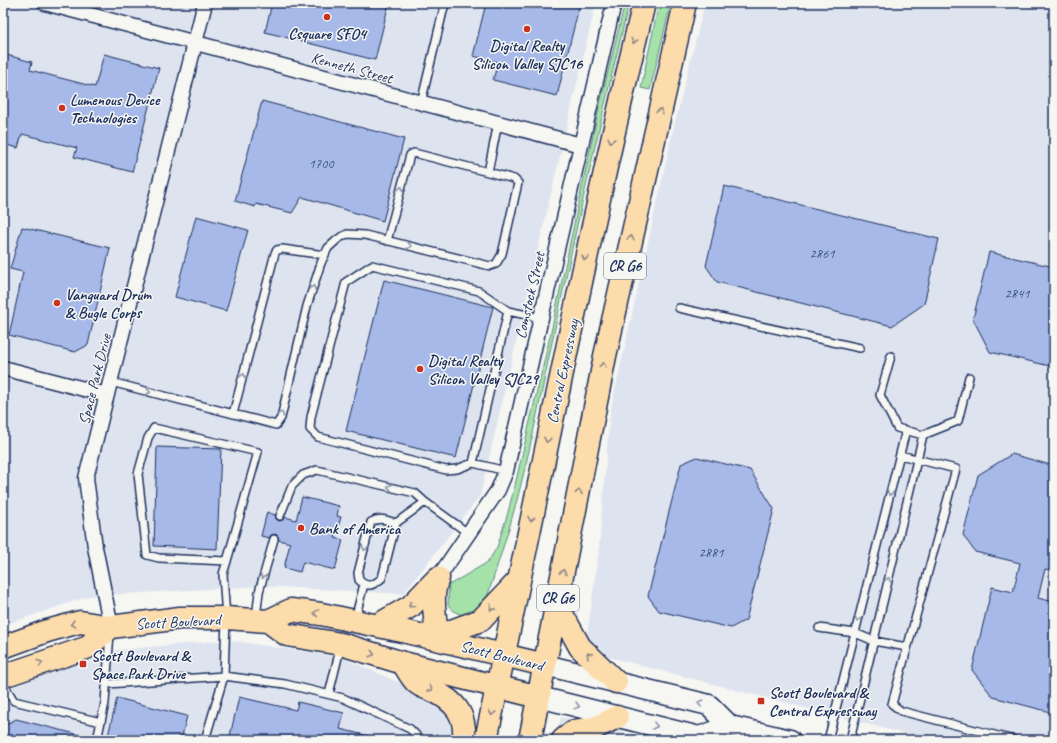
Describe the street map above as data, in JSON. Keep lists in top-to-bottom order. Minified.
{"streets":{"main road":["CR G6","Central Expressway","Scott Boulevard"],"street":["Kenneth Street","Comstock Street","Space Park Drive"]},"crossings":[["Kenneth Street","Comstock Street"],["Kenneth Street","Space Park Drive"],["CR G6","Scott Boulevard"],["Central Expressway","Scott Boulevard"],["Space Park Drive","Scott Boulevard"]],"places":{"other":["Csquare SFO4","Digital Realty Silicon Valley SJC16","Lumenous Device Technologies","Vanguard Drum & Bugle Corps","Digital Realty Silicon Valley SJC29","Bank of America"],"transit":["Scott Boulevard & Space Park Drive","Scott Boulevard & Central Expressway"]},"house_numbers":["1700","2861","2841","2881"]}
